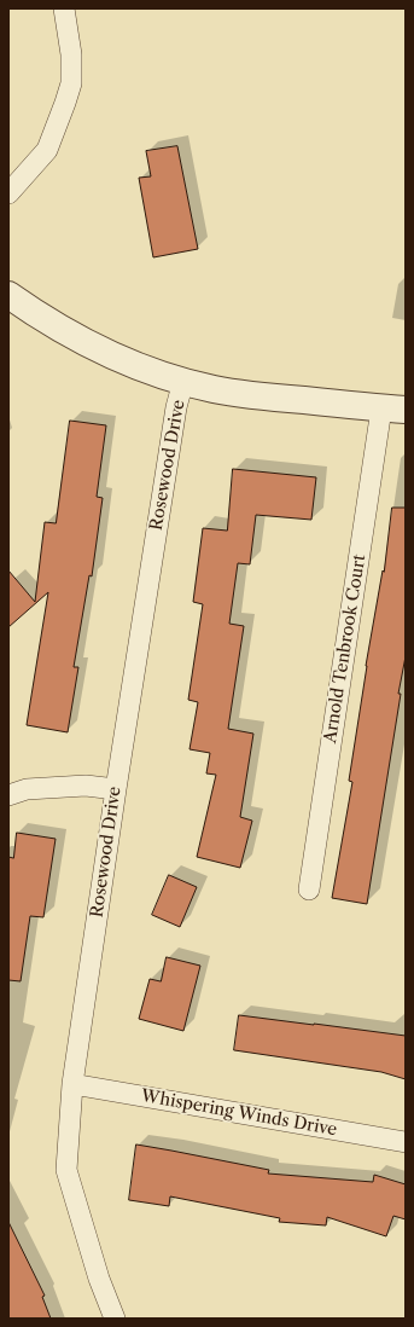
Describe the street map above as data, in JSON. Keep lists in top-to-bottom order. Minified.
{"streets":{"street":["Rosewood Drive","Arnold Tenbrook Court","Whispering Winds Drive"]},"crossings":[["Rosewood Drive","Whispering Winds Drive"]]}
